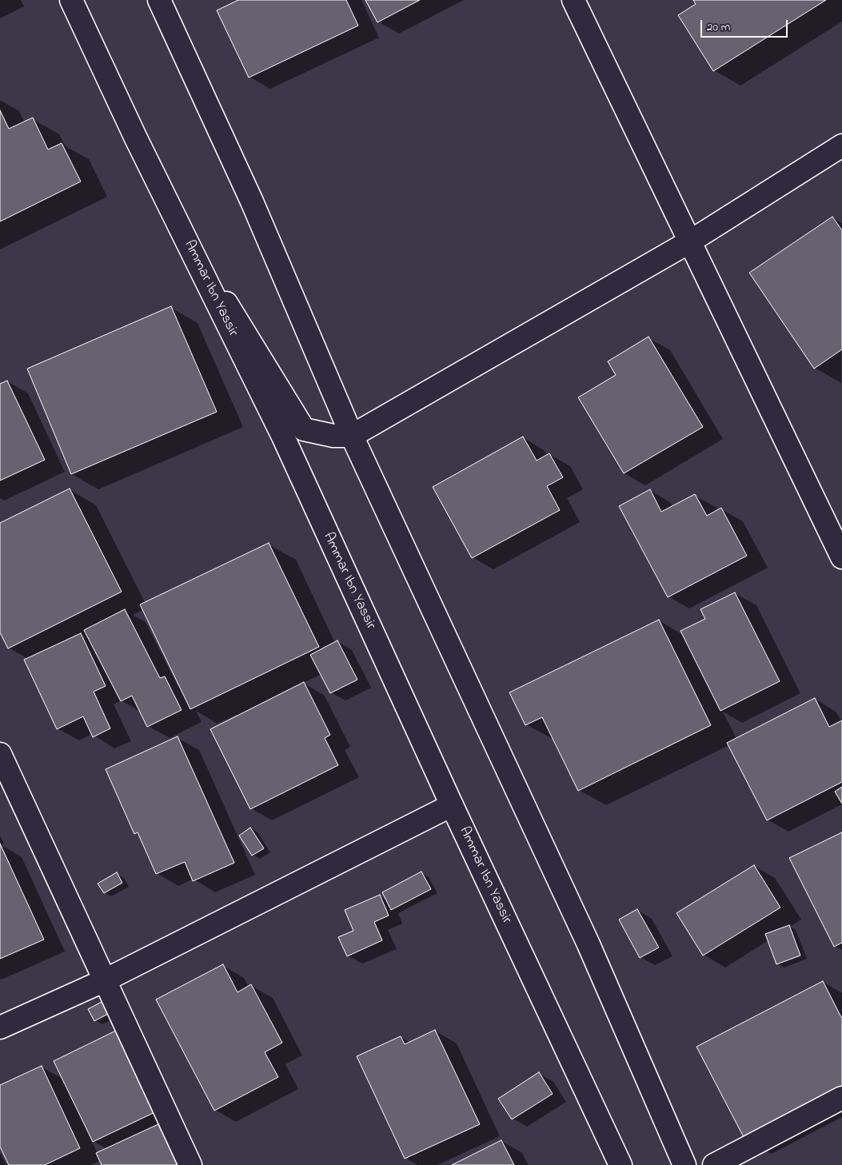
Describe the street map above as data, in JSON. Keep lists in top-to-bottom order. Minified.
{"streets":{"street":["Ammar Ibn Yassir"]},"scale_bar":"20 m"}
